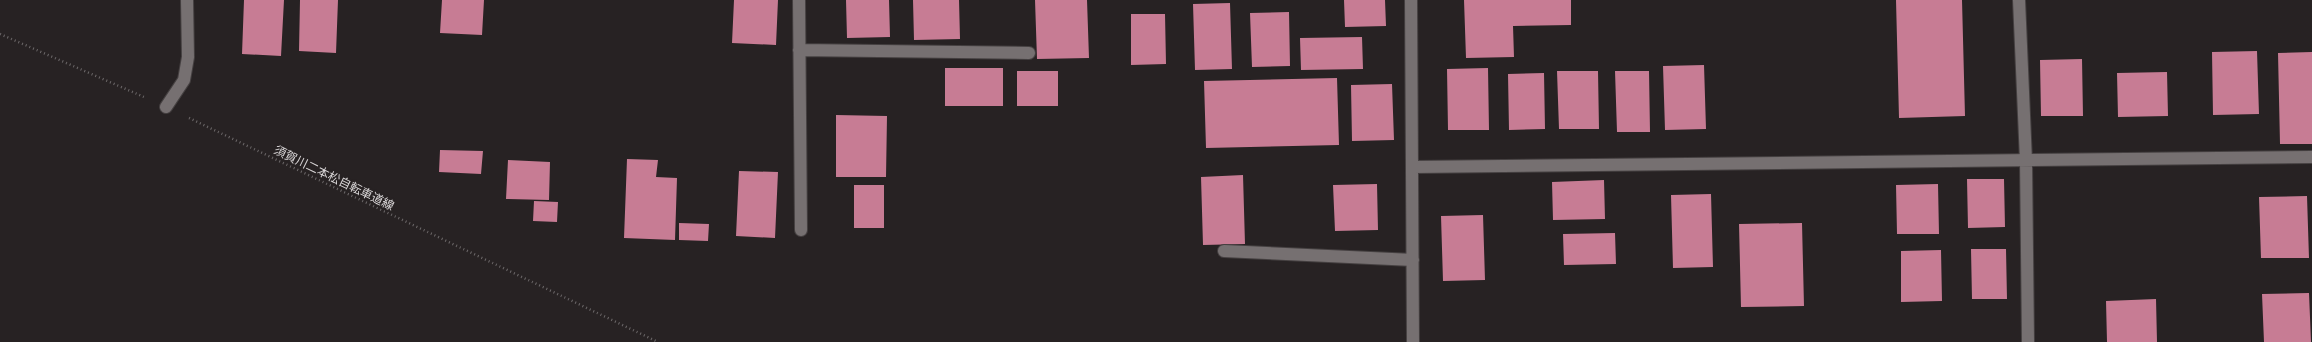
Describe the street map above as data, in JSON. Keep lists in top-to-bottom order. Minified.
{"streets":{"path":["須賀川二本松自転車道線"]}}
